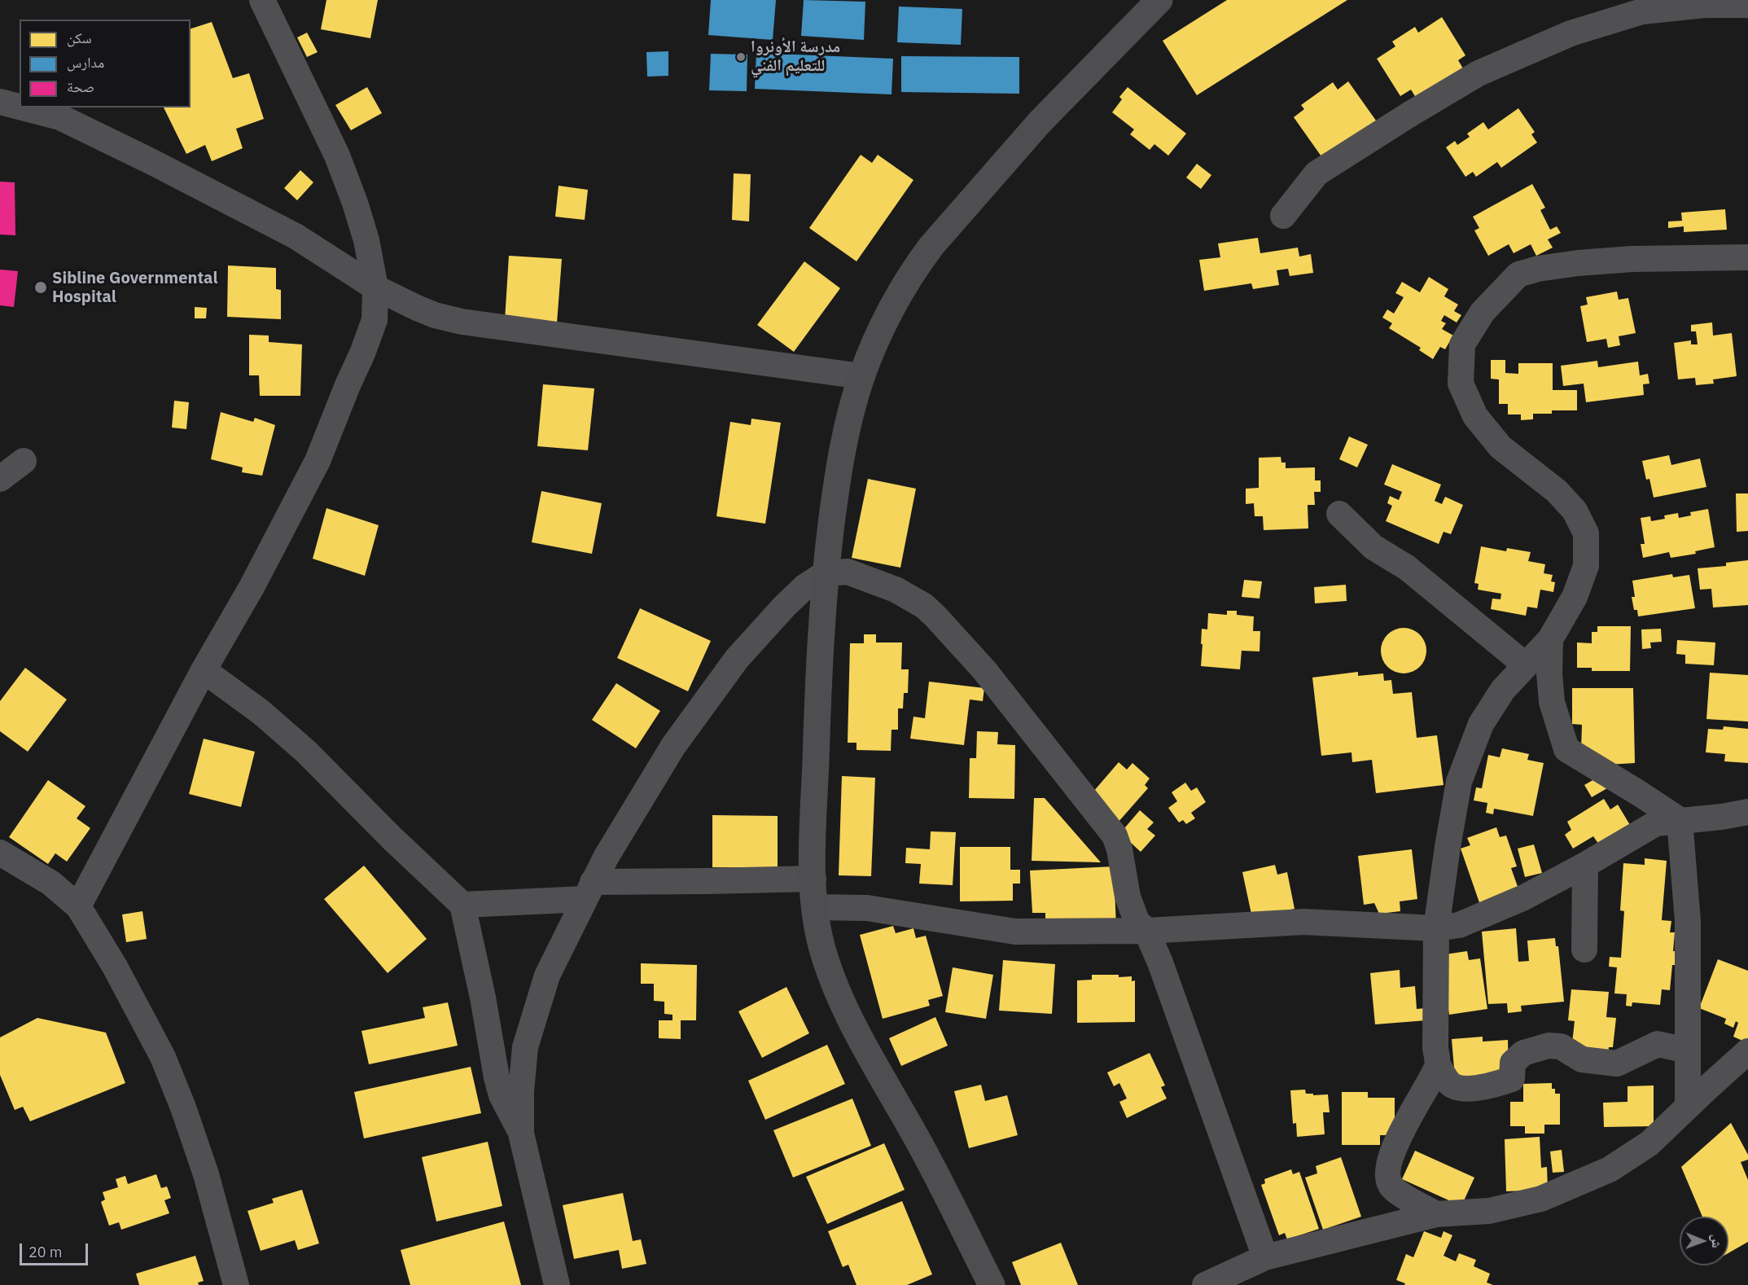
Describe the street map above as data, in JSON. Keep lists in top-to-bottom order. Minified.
{"places":["مدرسة الأونروا للتعليم الفني","Sibline Governmental Hospital"],"legend":["سكن","مدارس","صحة"],"scale_bar":"20 m","north":"right"}
